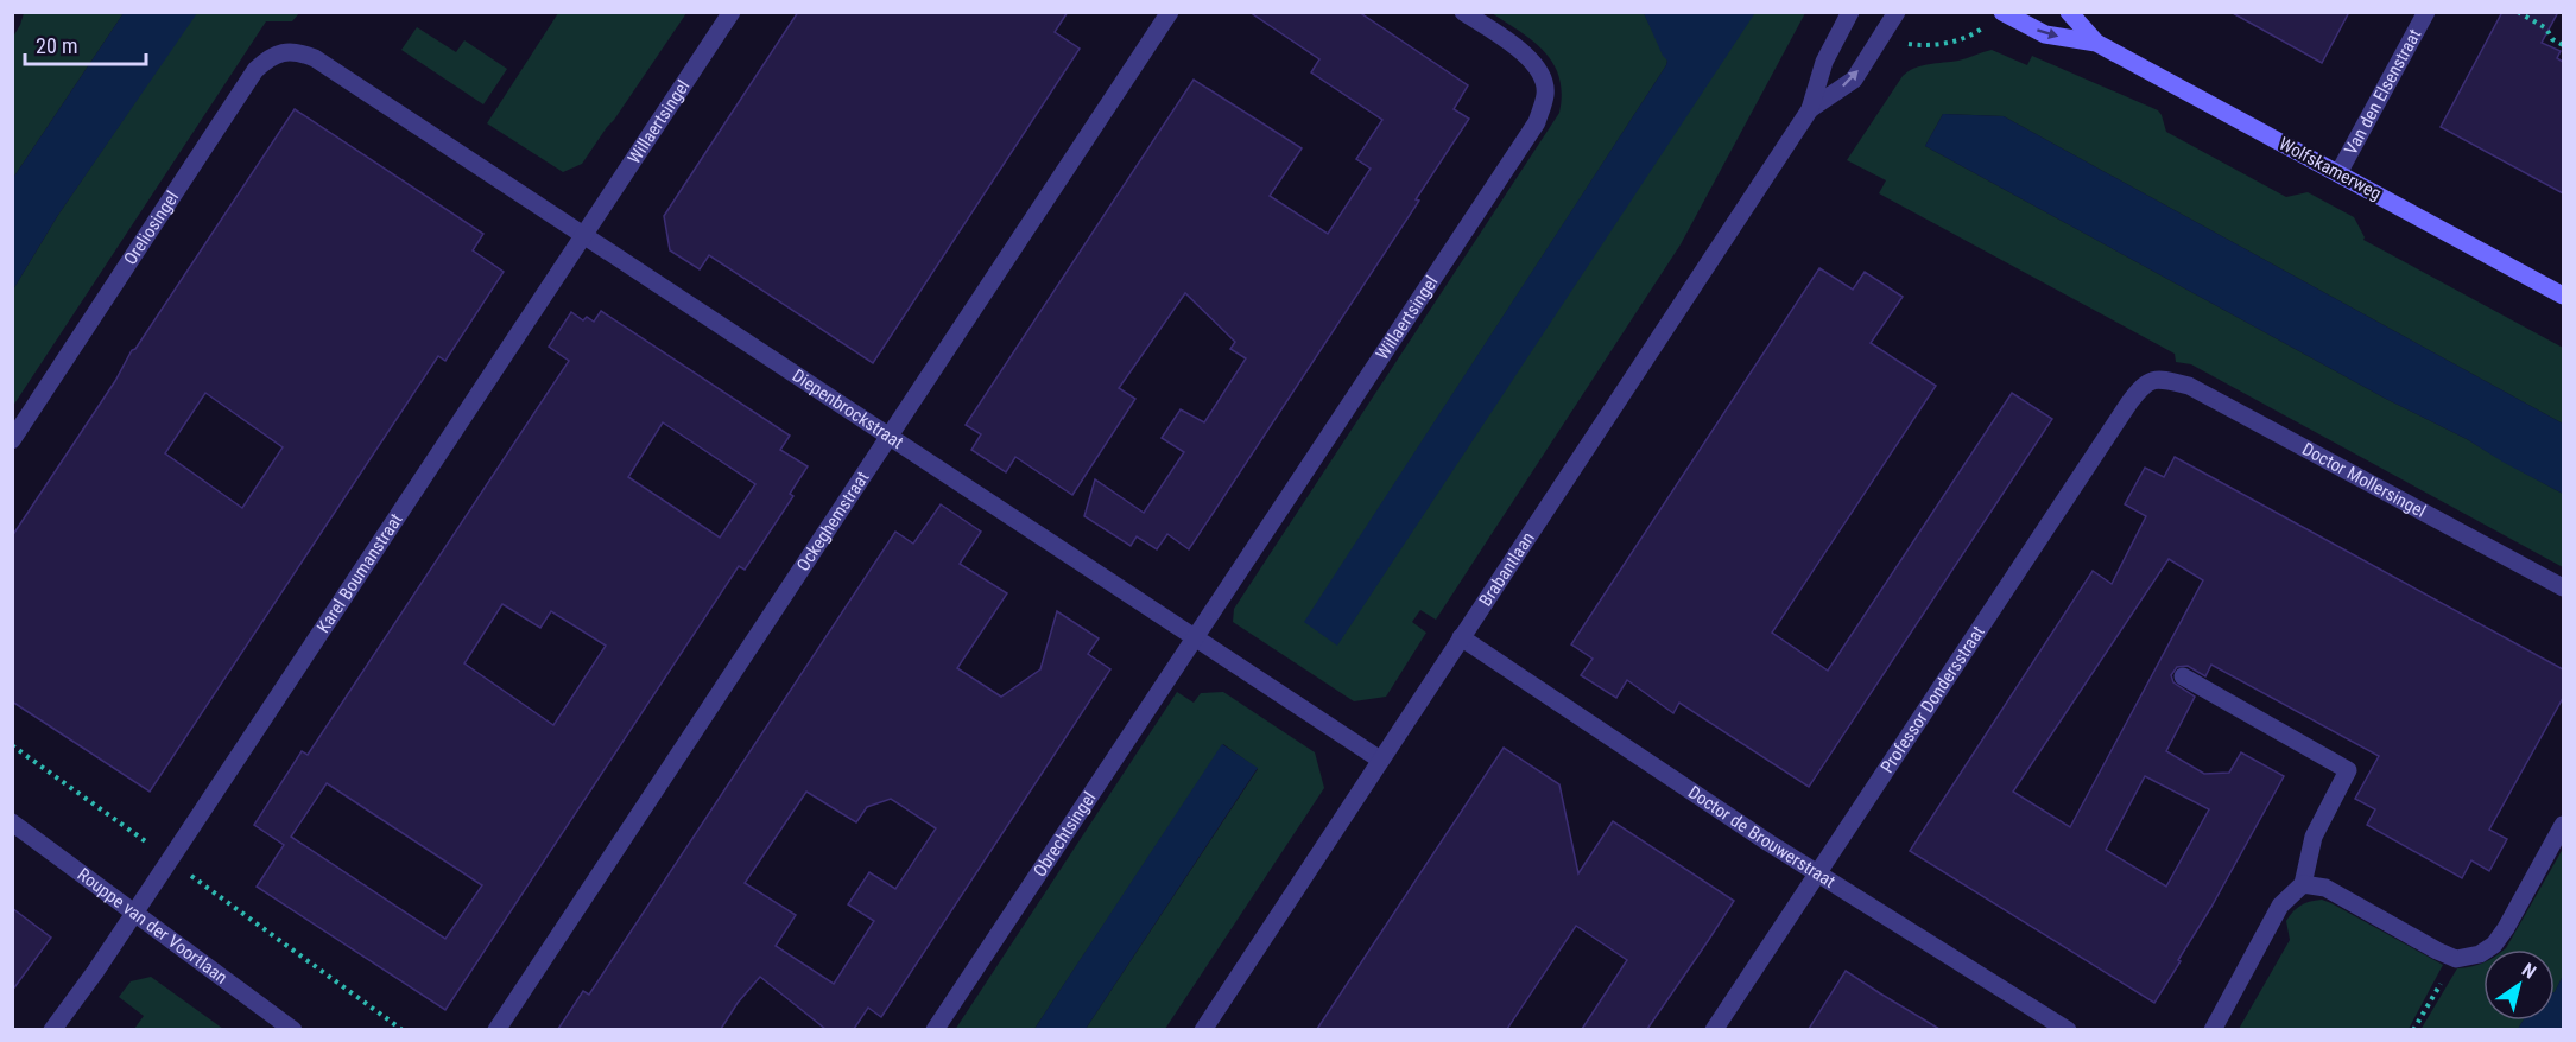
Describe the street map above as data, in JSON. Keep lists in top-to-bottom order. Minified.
{"streets":{"main road":["Wolfskamerweg"],"street":["Van den Elsenstraat","Willaertsingel","Oreliosingel","Diepenbrockstraat","Doctor Mollersingel","Ockeghemstraat","Brabantlaan","Karel Boumanstraat","Professor Dondersstraat","Obrechtsingel","Doctor de Brouwerstraat","Rouppe van der Voortlaan"]},"crossings":[["Van den Elsenstraat","Wolfskamerweg"],["Willaertsingel","Diepenbrockstraat"],["Willaertsingel","Karel Boumanstraat"],["Willaertsingel","Obrechtsingel"],["Oreliosingel","Diepenbrockstraat"],["Diepenbrockstraat","Ockeghemstraat"],["Diepenbrockstraat","Brabantlaan"],["Diepenbrockstraat","Karel Boumanstraat"],["Diepenbrockstraat","Obrechtsingel"],["Doctor Mollersingel","Professor Dondersstraat"],["Brabantlaan","Doctor de Brouwerstraat"],["Karel Boumanstraat","Rouppe van der Voortlaan"],["Professor Dondersstraat","Doctor de Brouwerstraat"]],"scale_bar":"20 m","north":"top right"}
